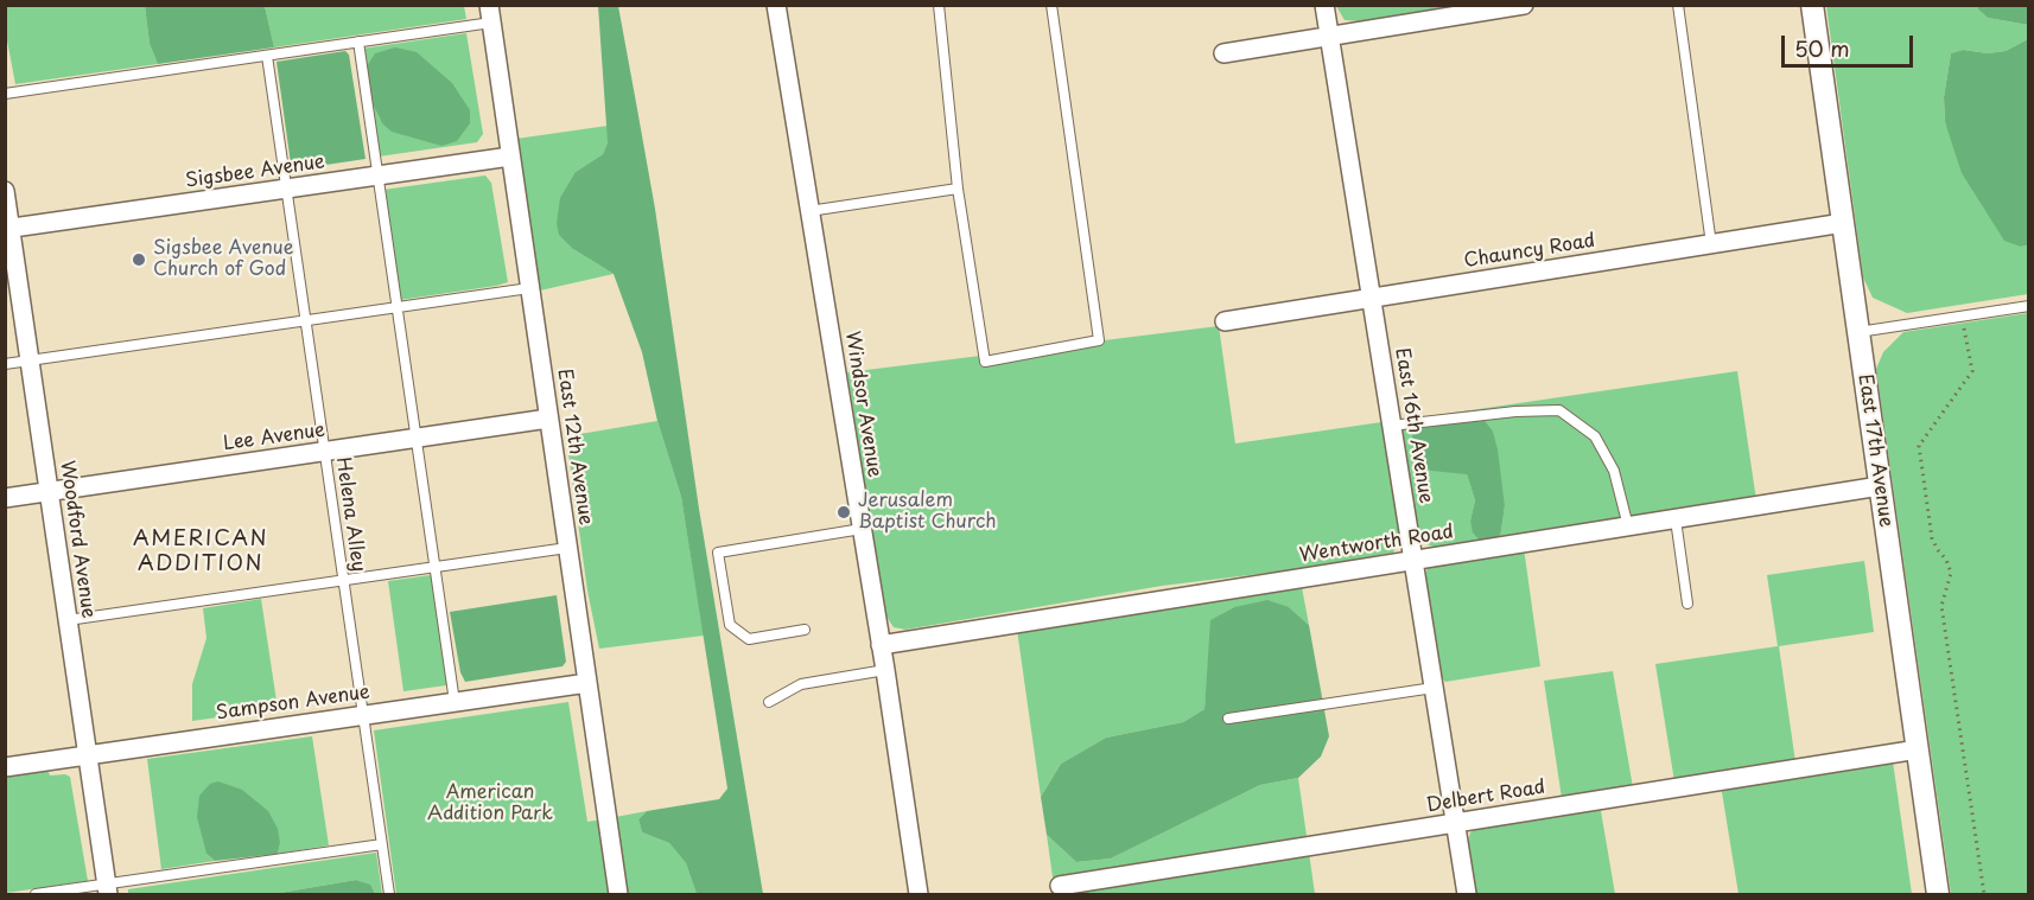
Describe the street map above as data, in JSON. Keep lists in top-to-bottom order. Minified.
{"streets":{"street":["Sigsbee Avenue","Chauncy Road","Windsor Avenue","East 16th Avenue","Lee Avenue","East 12th Avenue","East 17th Avenue","Woodford Avenue","Wentworth Road","Sampson Avenue","Delbert Road"],"lane":["Helena Alley"]},"crossings":[["Sigsbee Avenue","East 12th Avenue"],["Sigsbee Avenue","Helena Alley"],["Sigsbee Avenue","Woodford Avenue"],["Chauncy Road","East 16th Avenue"],["Chauncy Road","East 17th Avenue"],["Windsor Avenue","Wentworth Road"],["East 16th Avenue","Wentworth Road"],["East 16th Avenue","Delbert Road"],["Lee Avenue","East 12th Avenue"],["Lee Avenue","Helena Alley"],["Lee Avenue","Woodford Avenue"],["East 12th Avenue","Sampson Avenue"],["East 17th Avenue","Wentworth Road"],["East 17th Avenue","Delbert Road"],["Helena Alley","Sampson Avenue"],["Woodford Avenue","Sampson Avenue"]],"districts":["AMERICAN ADDITION"],"parks":["American Addition Park"],"places":["Sigsbee Avenue Church of God","Jerusalem Baptist Church"],"scale_bar":"50 m"}
